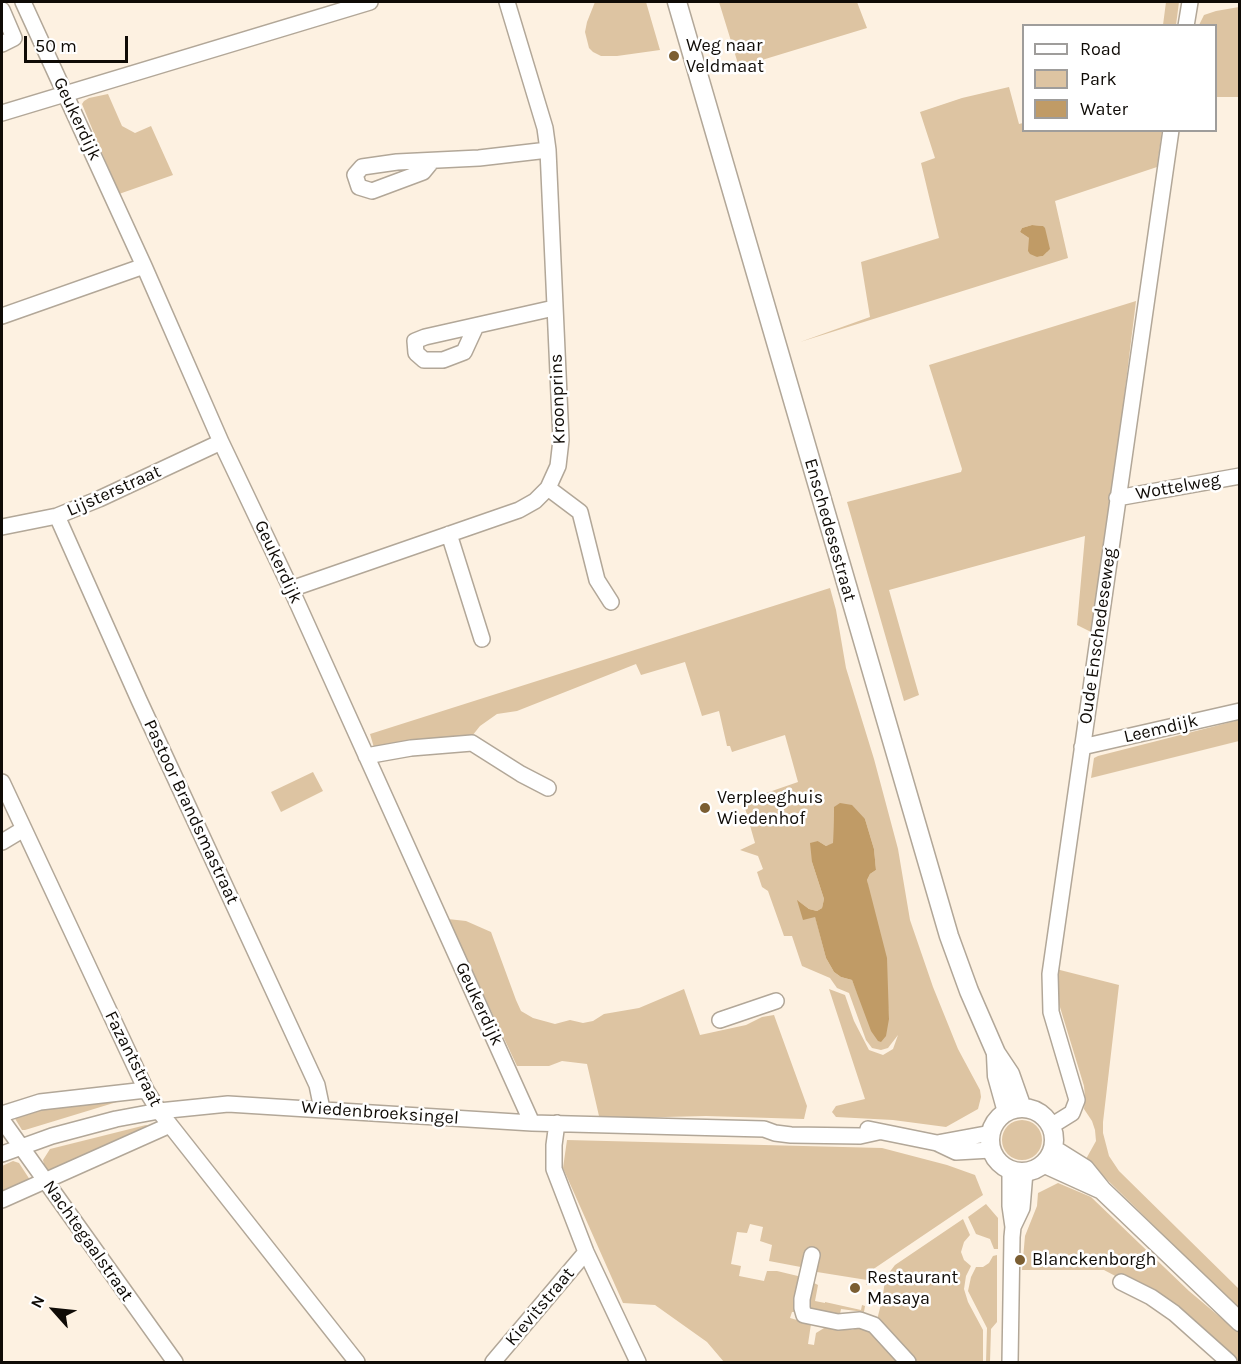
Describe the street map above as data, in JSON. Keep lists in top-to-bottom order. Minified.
{"streets":{"main road":["Enschedesestraat"],"street":["Geukerdijk","Kroonprins","Wottelweg","Lijsterstraat","Oude Enschedeseweg","Leemdijk","Pastoor Brandsmastraat","Fazantstraat","Wiedenbroeksingel","Nachtegaalstraat","Kievitstraat"]},"crossings":[["Geukerdijk","Lijsterstraat"],["Geukerdijk","Wiedenbroeksingel"],["Wottelweg","Oude Enschedeseweg"],["Lijsterstraat","Pastoor Brandsmastraat"],["Enschedesestraat","Oude Enschedeseweg"],["Enschedesestraat","Wiedenbroeksingel"],["Oude Enschedeseweg","Leemdijk"],["Oude Enschedeseweg","Wiedenbroeksingel"],["Pastoor Brandsmastraat","Wiedenbroeksingel"],["Fazantstraat","Wiedenbroeksingel"],["Wiedenbroeksingel","Nachtegaalstraat"]],"places":["Weg naar Veldmaat","Verpleeghuis Wiedenhof","Blanckenborgh","Restaurant Masaya"],"legend":["Road","Park","Water"],"scale_bar":"50 m","north":"top left"}
